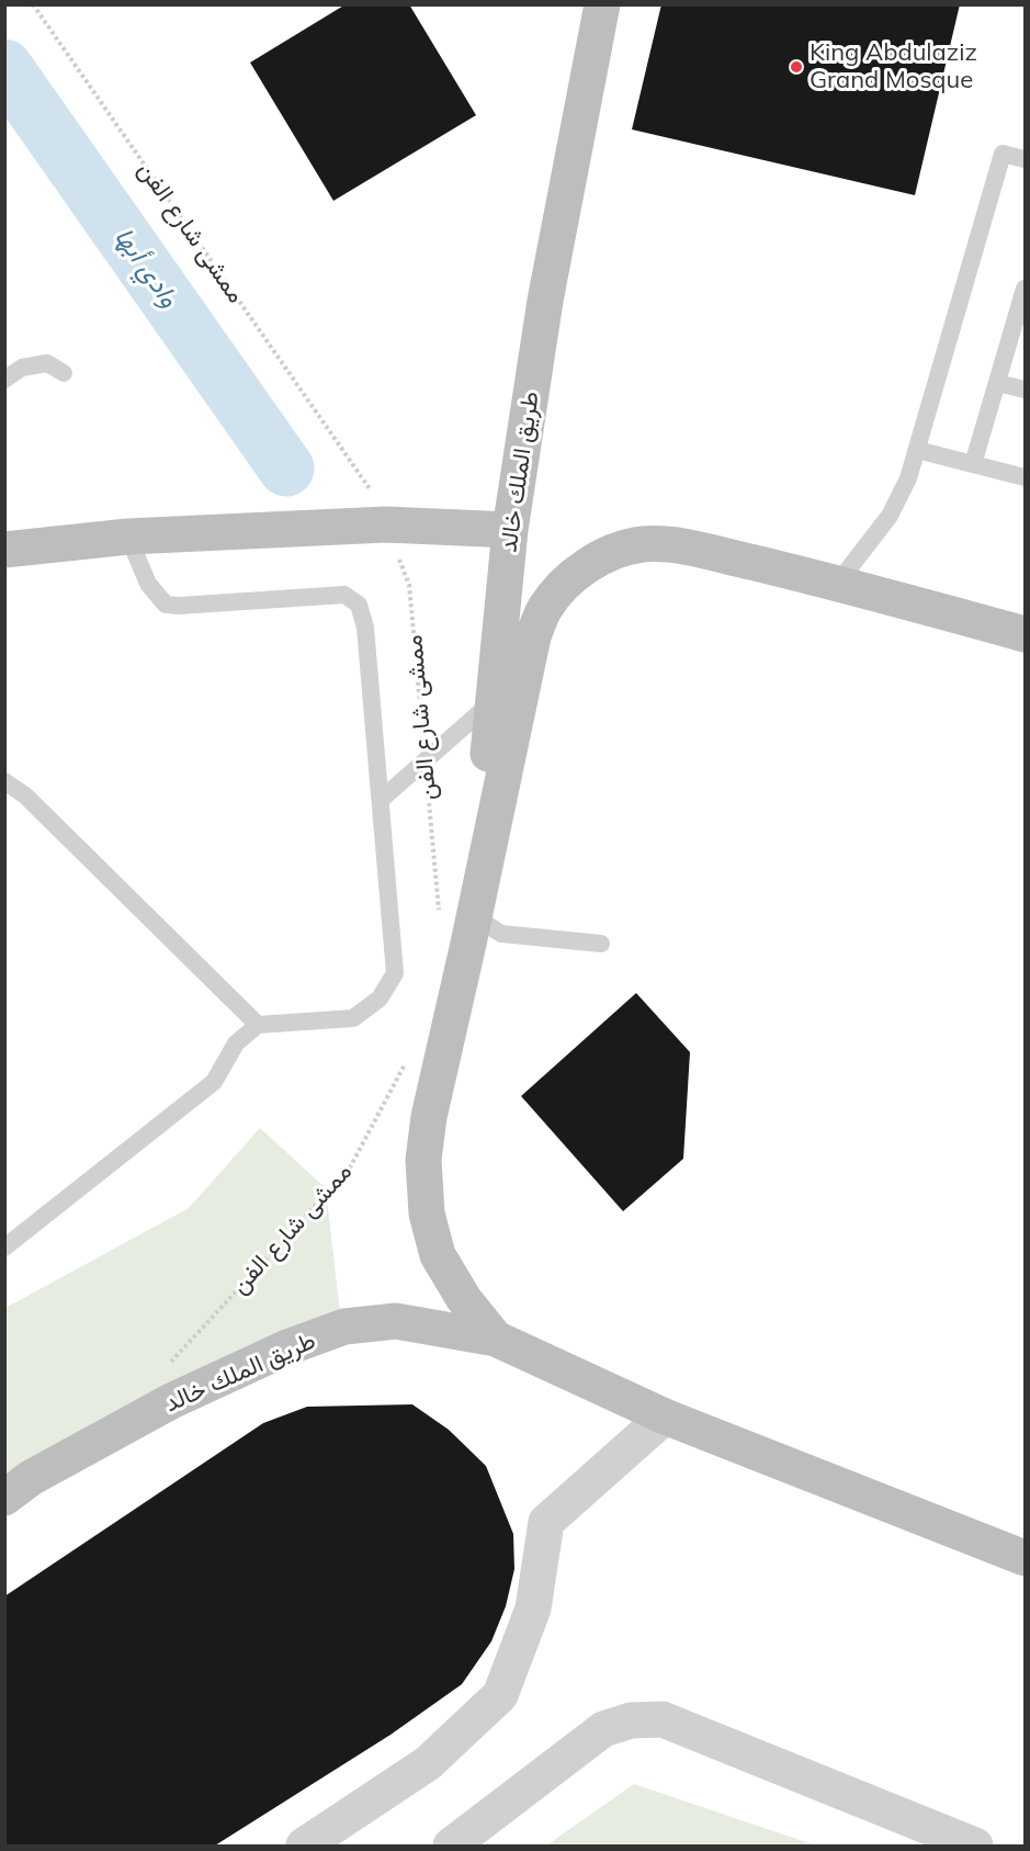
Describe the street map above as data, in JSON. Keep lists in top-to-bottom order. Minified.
{"streets":{"street":["طريق الملك خالد"],"path":["ممشى شارع الفن"]},"water":["وادي أبها"],"places":["King Abdulaziz Grand Mosque"]}
